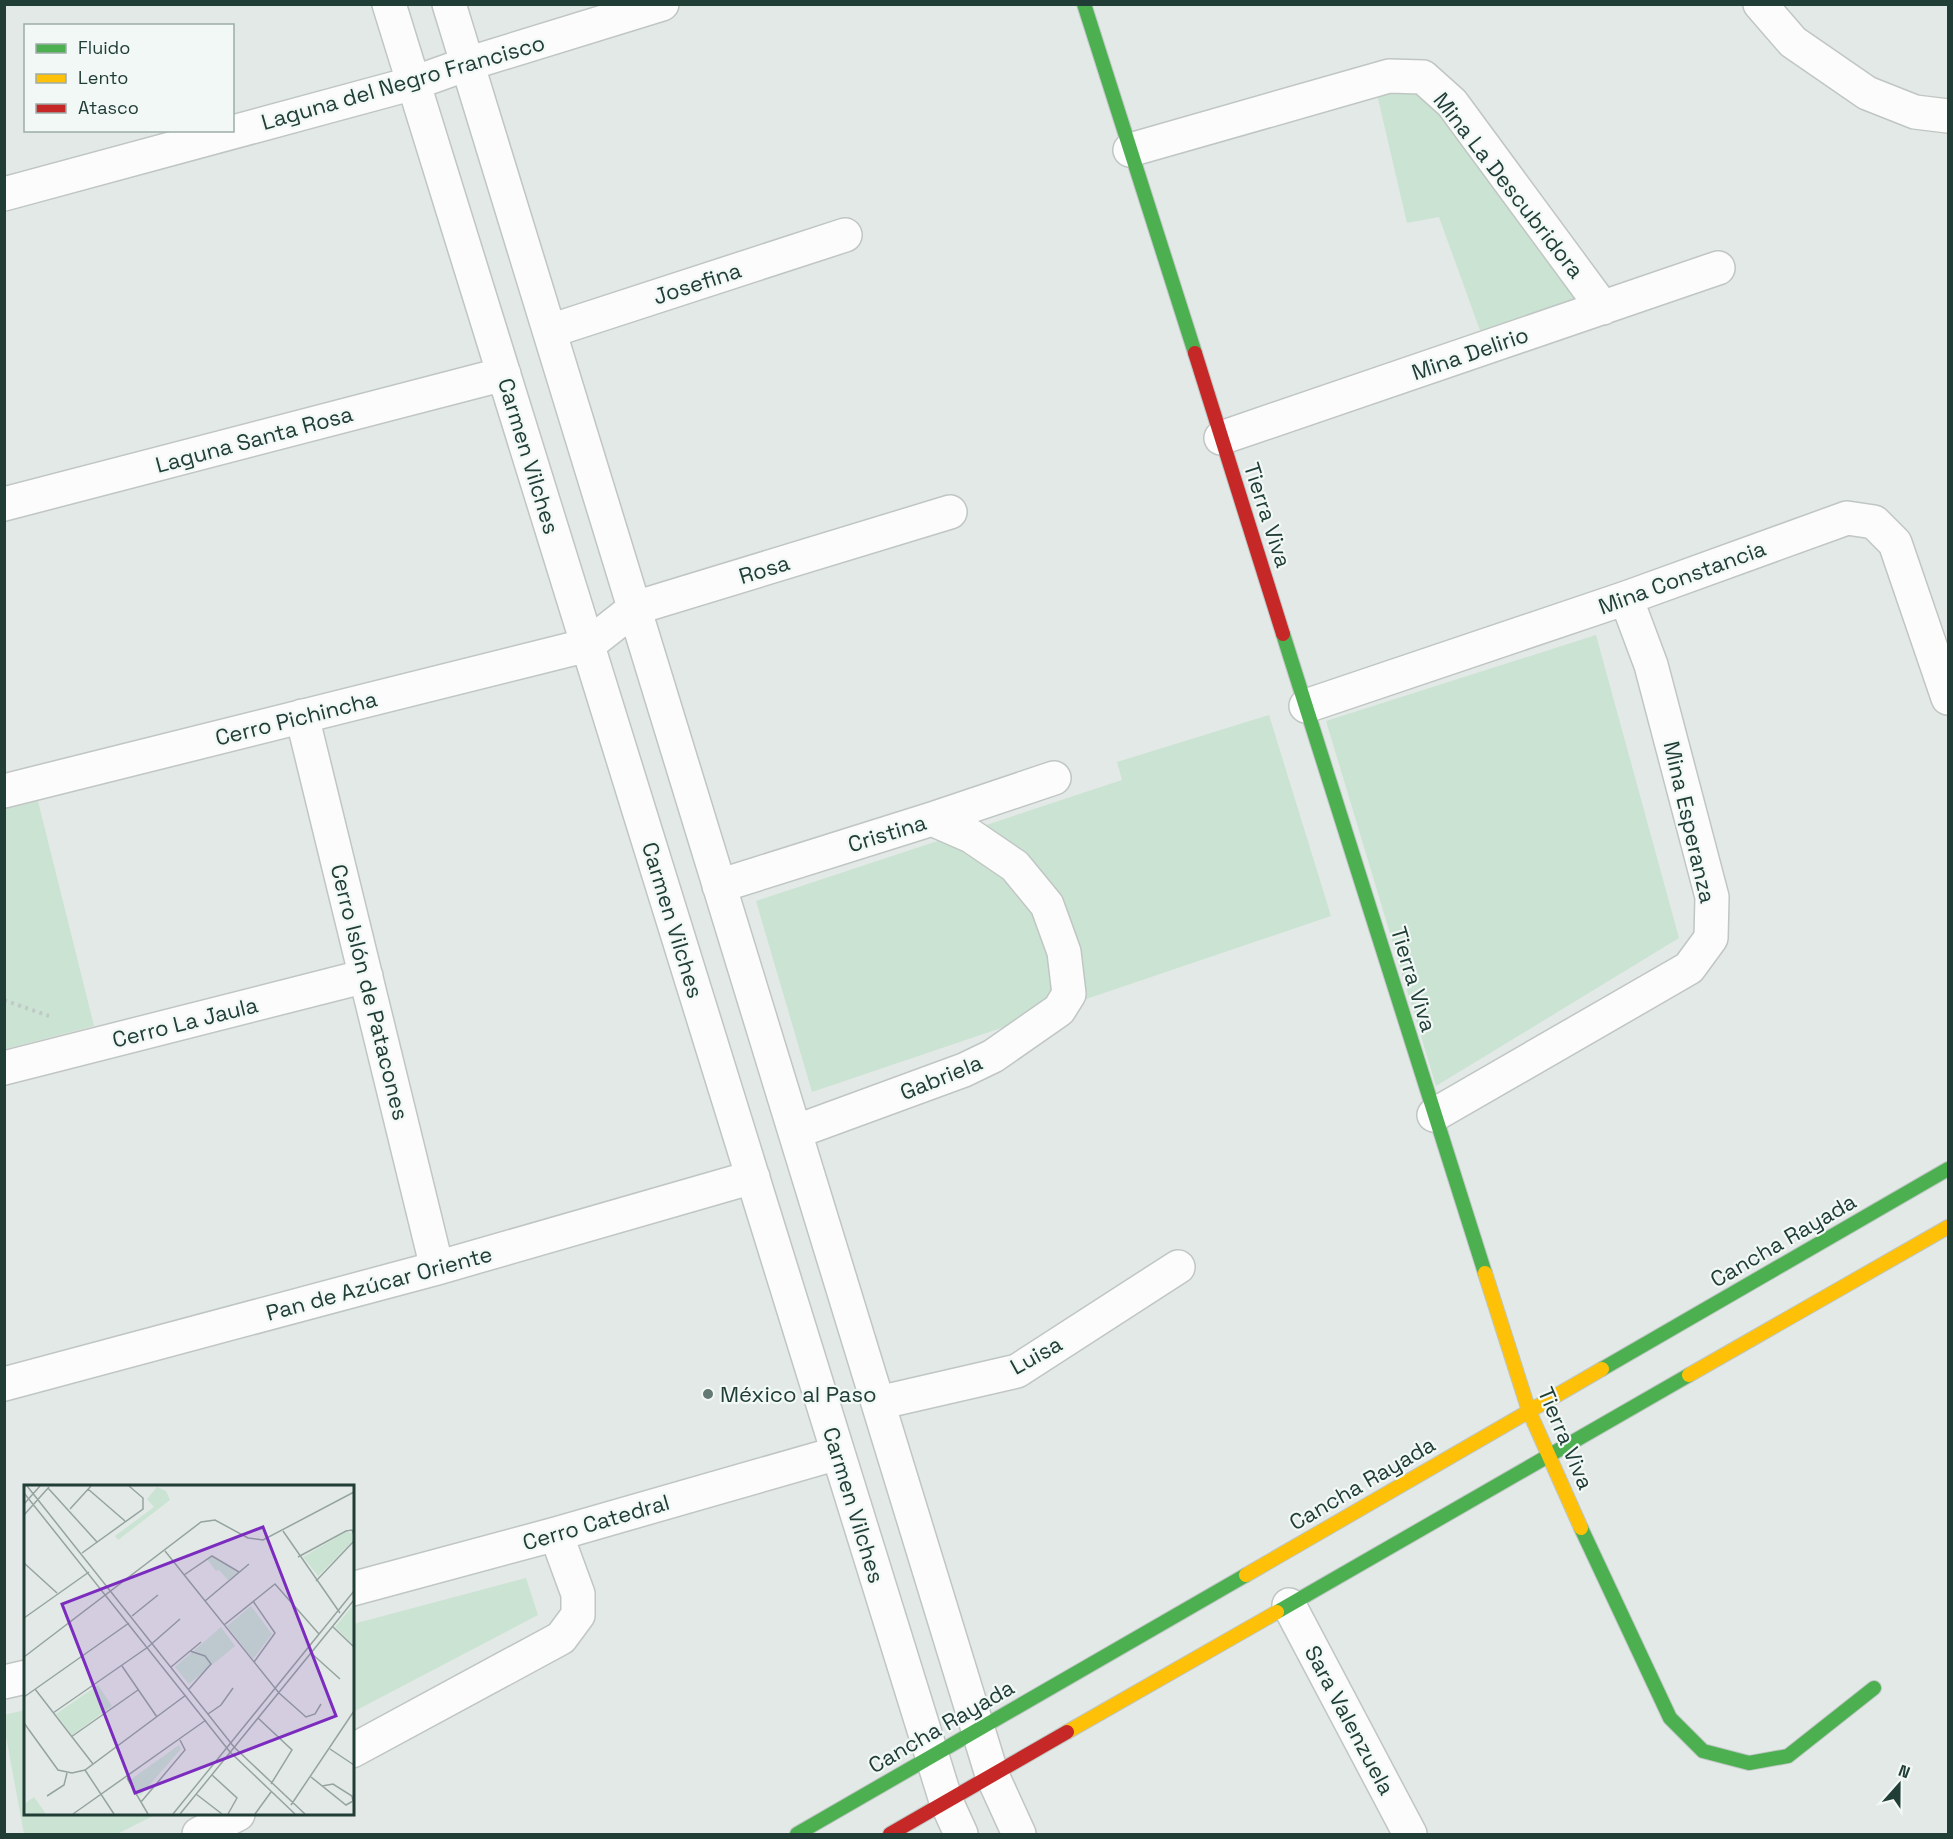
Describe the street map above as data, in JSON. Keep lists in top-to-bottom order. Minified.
{"streets":{"street":["Laguna del Negro Francisco","Mina La Descubridora","Josefina","Mina Delirio","Laguna Santa Rosa","Carmen Vilches","Tierra Viva","Rosa","Mina Constancia","Cerro Pichincha","Mina Esperanza","Cristina","Cerro Islón de Patacones","Cerro La Jaula","Gabriela","Cancha Rayada","Pan de Azúcar Oriente","Luisa","Cerro Catedral","Sara Valenzuela"]},"crossings":[["Laguna del Negro Francisco","Carmen Vilches"],["Mina La Descubridora","Mina Delirio"],["Mina La Descubridora","Tierra Viva"],["Mina Delirio","Tierra Viva"],["Laguna Santa Rosa","Carmen Vilches"],["Carmen Vilches","Rosa"],["Carmen Vilches","Cerro Pichincha"],["Carmen Vilches","Cancha Rayada"],["Carmen Vilches","Pan de Azúcar Oriente"],["Carmen Vilches","Cerro Catedral"],["Tierra Viva","Mina Constancia"],["Tierra Viva","Mina Esperanza"],["Tierra Viva","Cancha Rayada"],["Rosa","Cerro Pichincha"],["Mina Constancia","Mina Esperanza"],["Cerro Pichincha","Cerro Islón de Patacones"],["Cristina","Gabriela"],["Cerro Islón de Patacones","Cerro La Jaula"],["Cerro Islón de Patacones","Pan de Azúcar Oriente"]],"places":["México al Paso"],"legend":["Fluido","Lento","Atasco"],"north":"top"}
